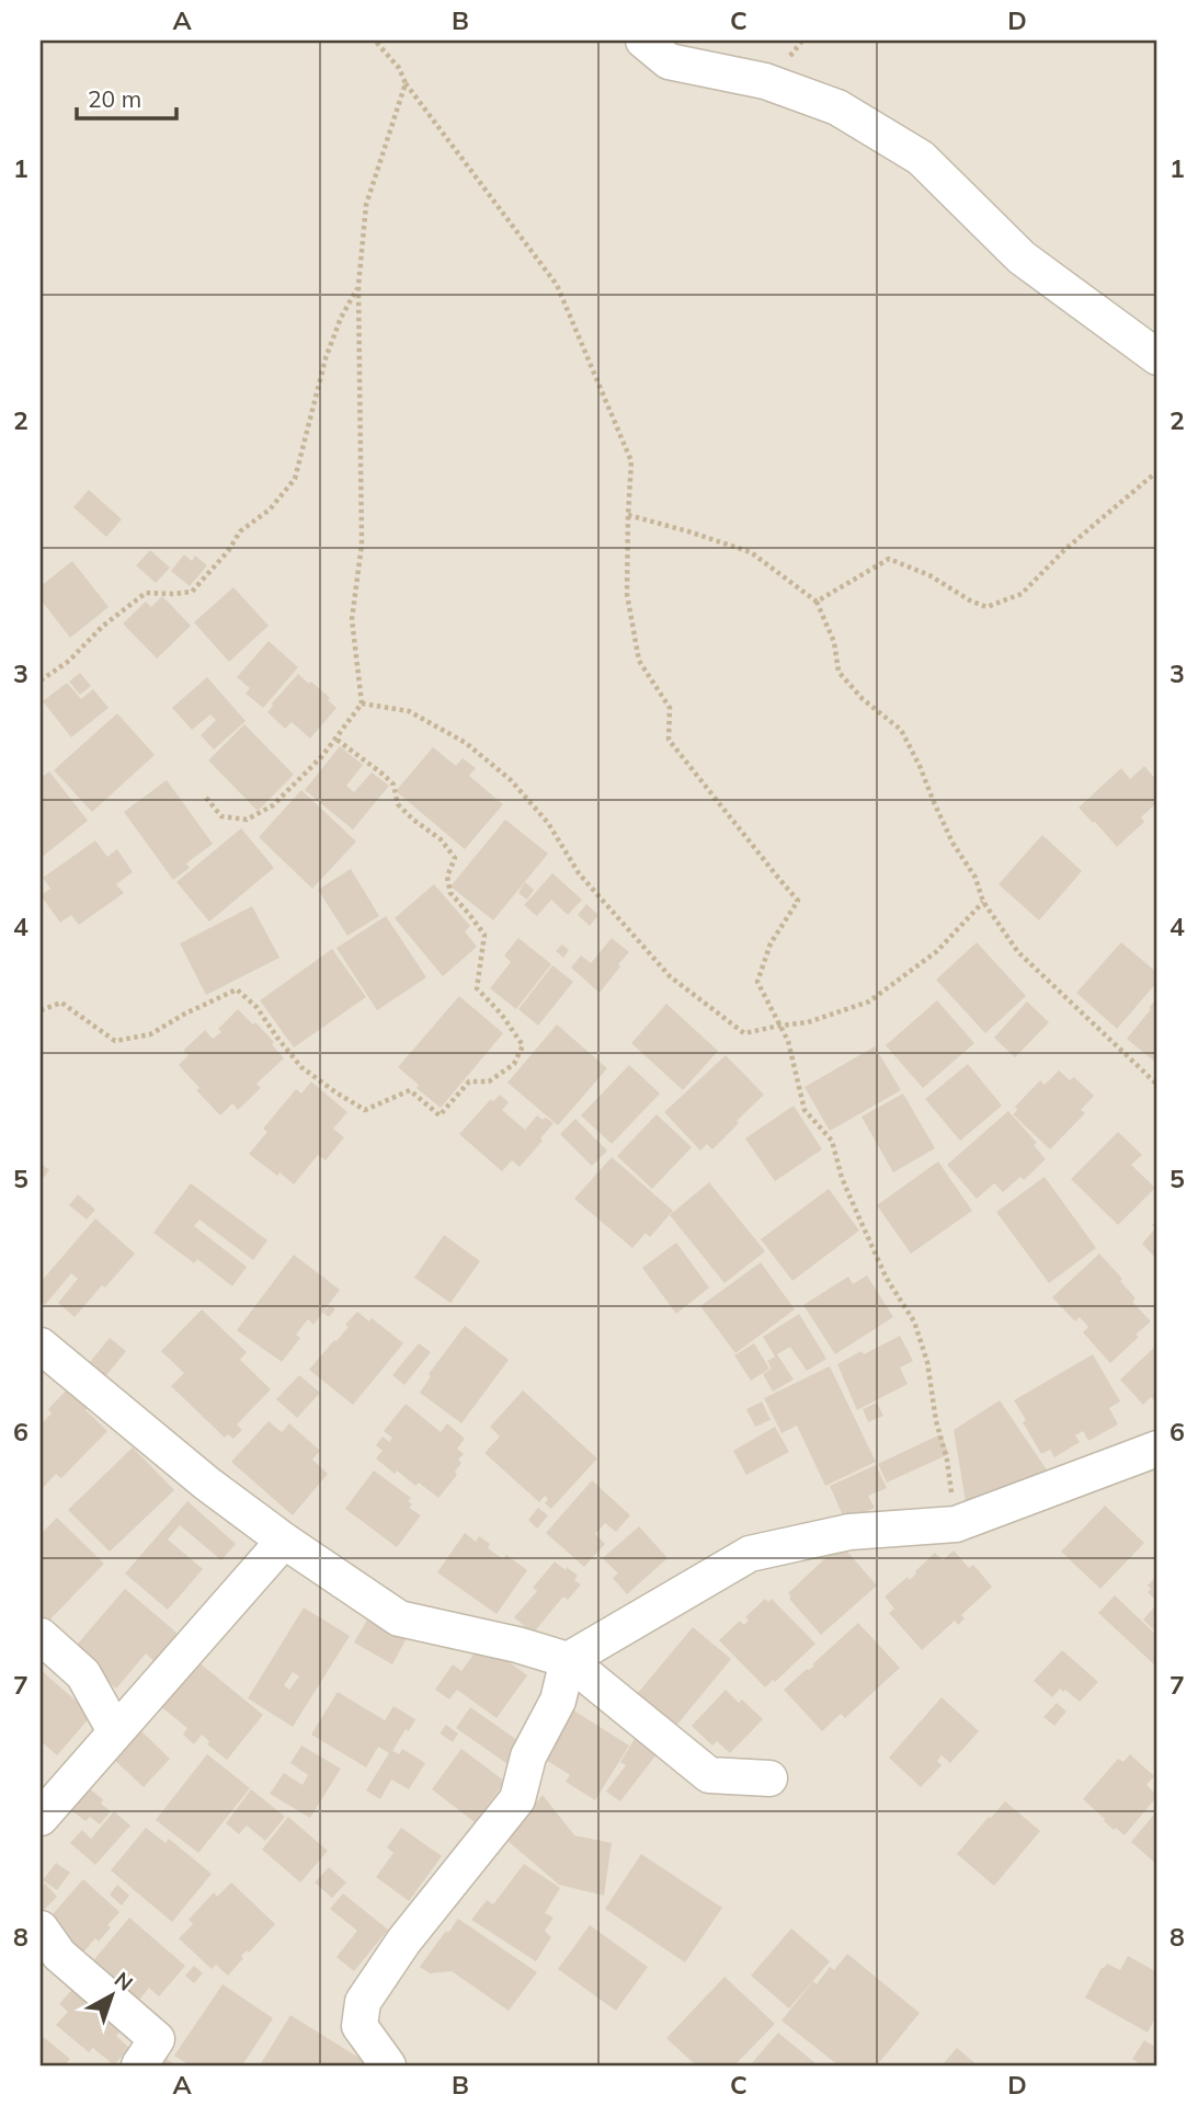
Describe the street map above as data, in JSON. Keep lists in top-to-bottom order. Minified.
{"scale_bar":"20 m","north":"top right","grid":{"columns":["A","B","C","D"],"rows":["1","2","3","4","5","6","7","8"]}}
